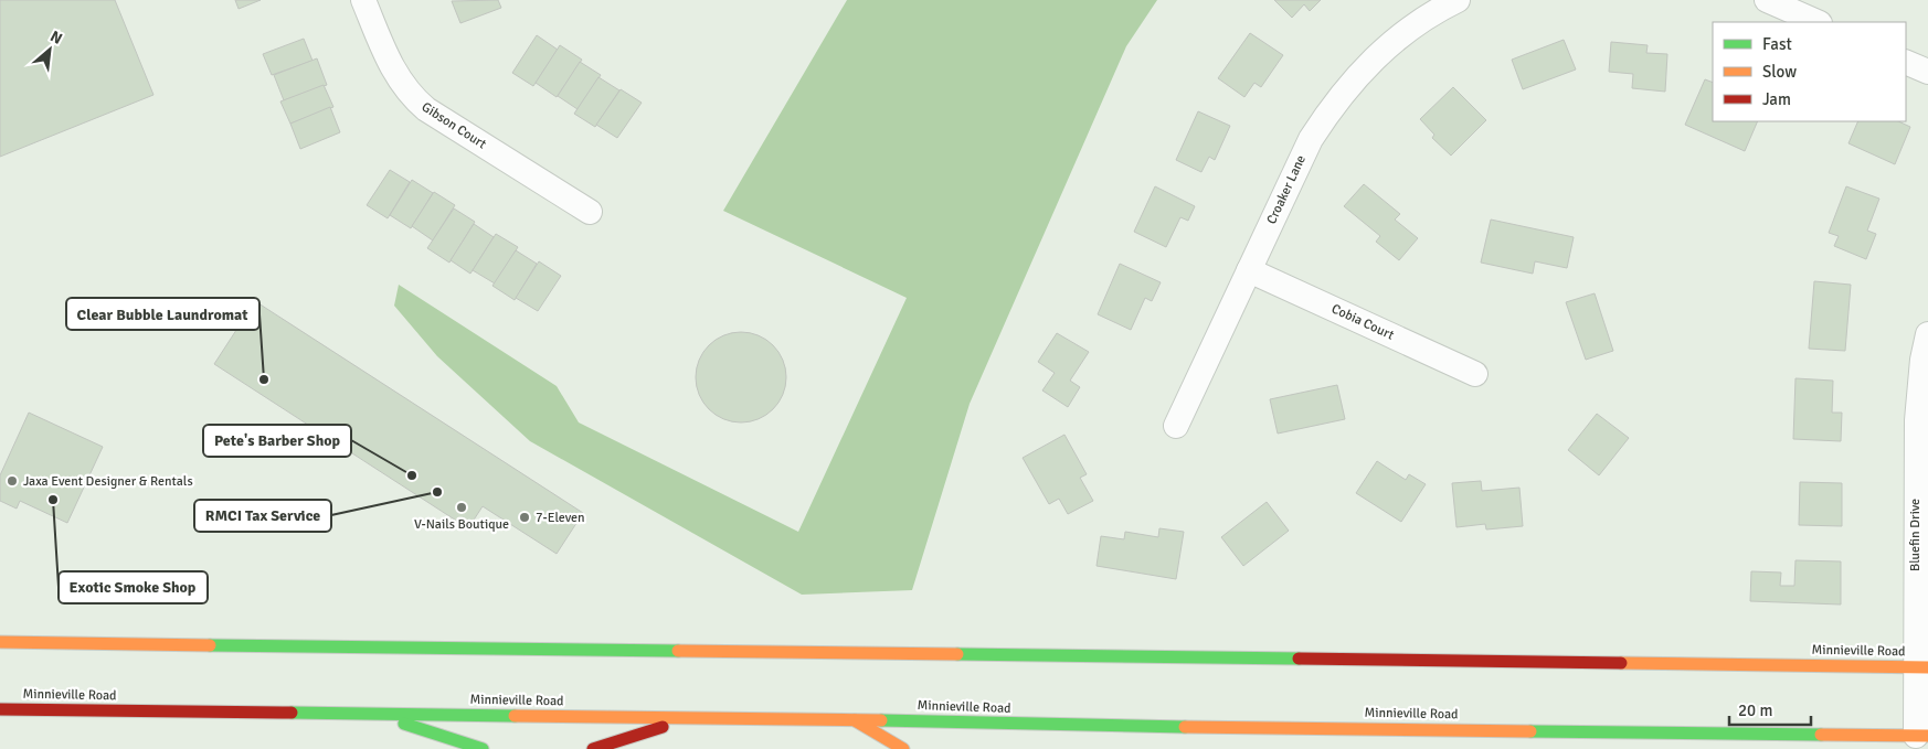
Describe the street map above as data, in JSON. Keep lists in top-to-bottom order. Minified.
{"streets":{"main road":["Minnieville Road"],"street":["Gibson Court","Croaker Lane","Cobia Court","Bluefin Drive"]},"crossings":[["Croaker Lane","Cobia Court"],["Bluefin Drive","Minnieville Road"]],"places":["Clear Bubble Laundromat","Pete's Barber Shop","Jaxa Event Designer & Rentals","RMCI Tax Service","Exotic Smoke Shop","V-Nails Boutique","7-Eleven"],"legend":["Fast","Slow","Jam"],"scale_bar":"20 m","north":"top right"}
